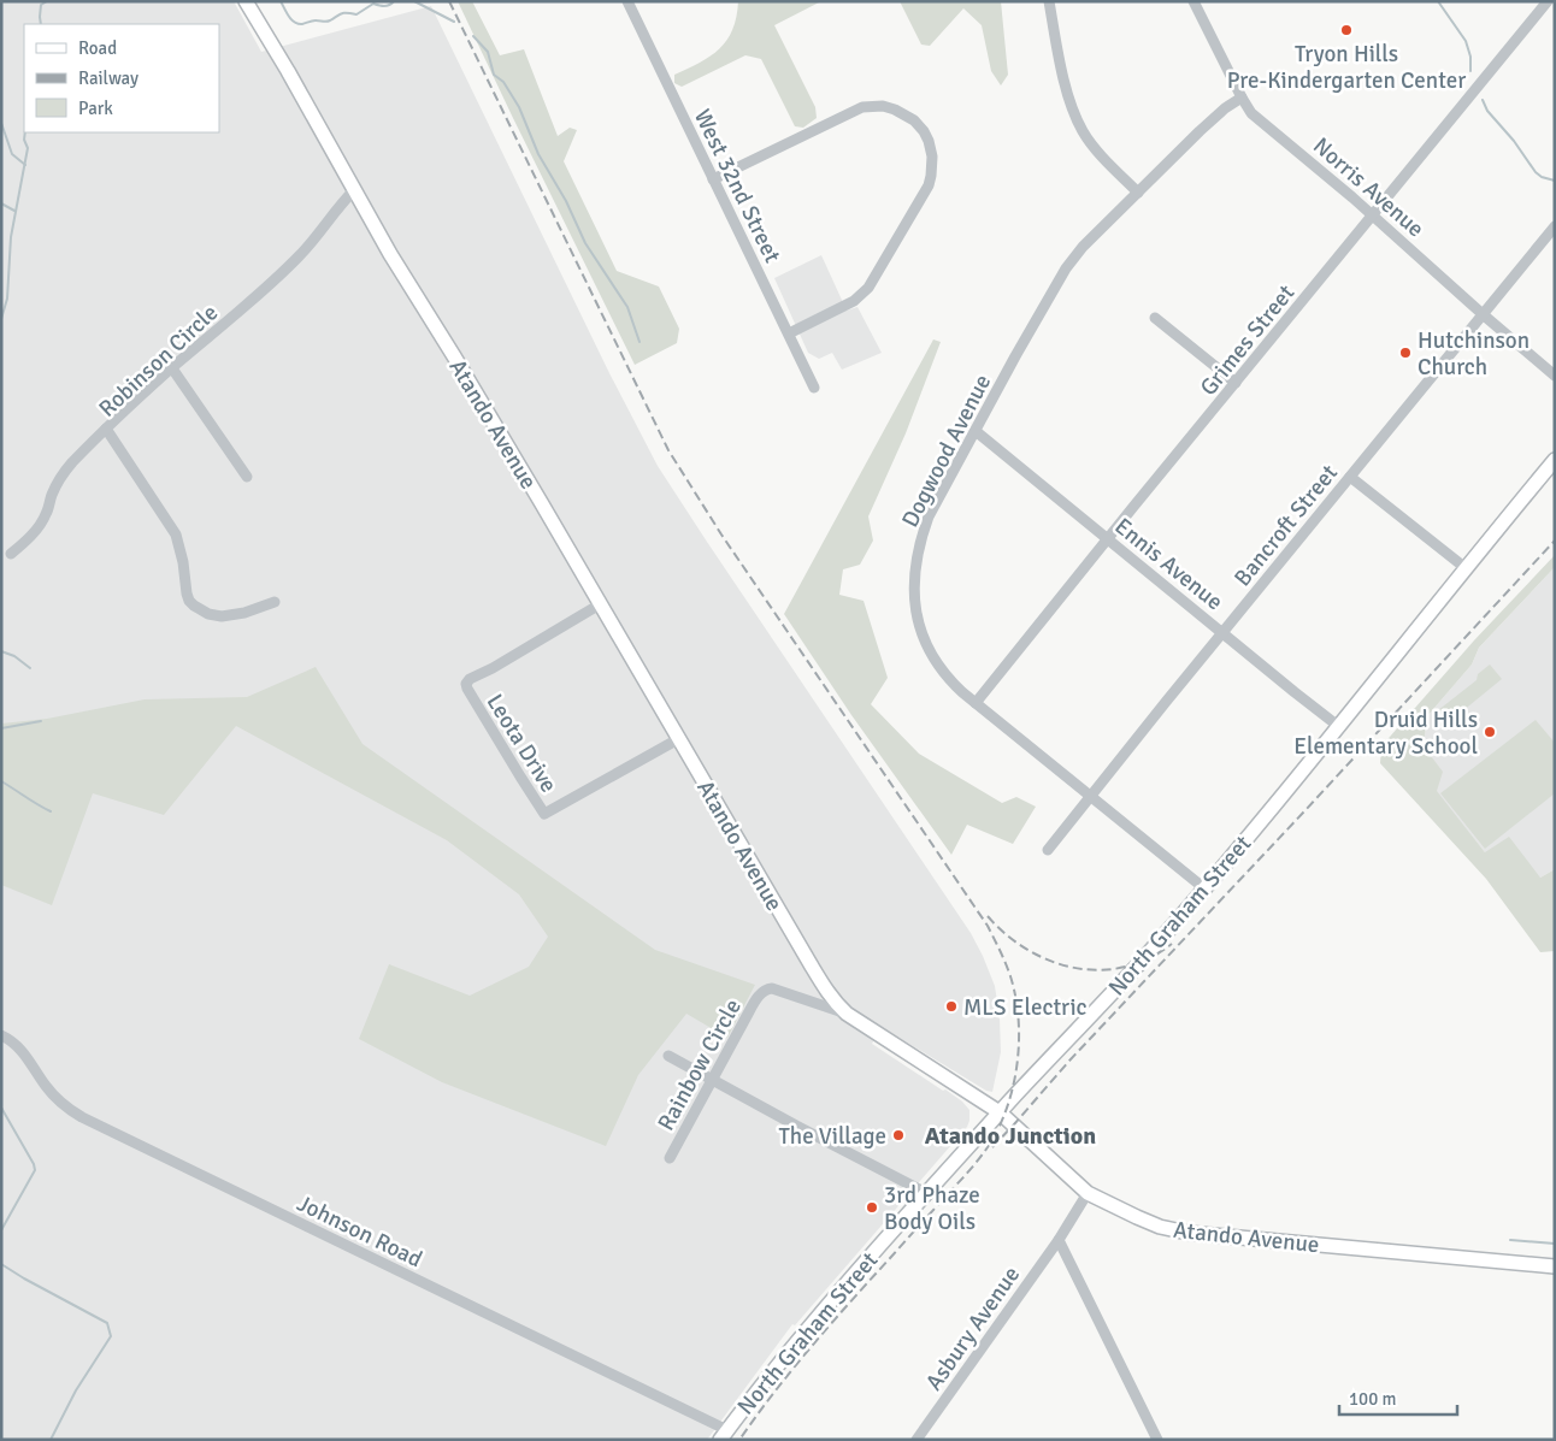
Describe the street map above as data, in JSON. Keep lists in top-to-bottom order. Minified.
{"streets":{"main road":["Atando Avenue","North Graham Street"],"street":["West 32nd Street","Norris Avenue","Grimes Street","Robinson Circle","Dogwood Avenue","Bancroft Street","Ennis Avenue","Leota Drive","Rainbow Circle","Johnson Road","Asbury Avenue"]},"crossings":[["Norris Avenue","Grimes Street"],["Norris Avenue","Dogwood Avenue"],["Norris Avenue","Bancroft Street"],["Grimes Street","Dogwood Avenue"],["Grimes Street","Ennis Avenue"],["Robinson Circle","Atando Avenue"],["Atando Avenue","Leota Drive"],["Atando Avenue","North Graham Street"],["Atando Avenue","Rainbow Circle"],["Atando Avenue","Asbury Avenue"],["Dogwood Avenue","Bancroft Street"],["Dogwood Avenue","Ennis Avenue"],["Dogwood Avenue","North Graham Street"],["Bancroft Street","Ennis Avenue"],["Ennis Avenue","North Graham Street"],["North Graham Street","Johnson Road"]],"districts":["Atando Junction"],"places":["Tryon Hills Pre-Kindergarten Center","Hutchinson Church","Druid Hills Elementary School","MLS Electric","The Village","3rd Phaze Body Oils"],"legend":["Road","Railway","Park"],"scale_bar":"100 m"}
